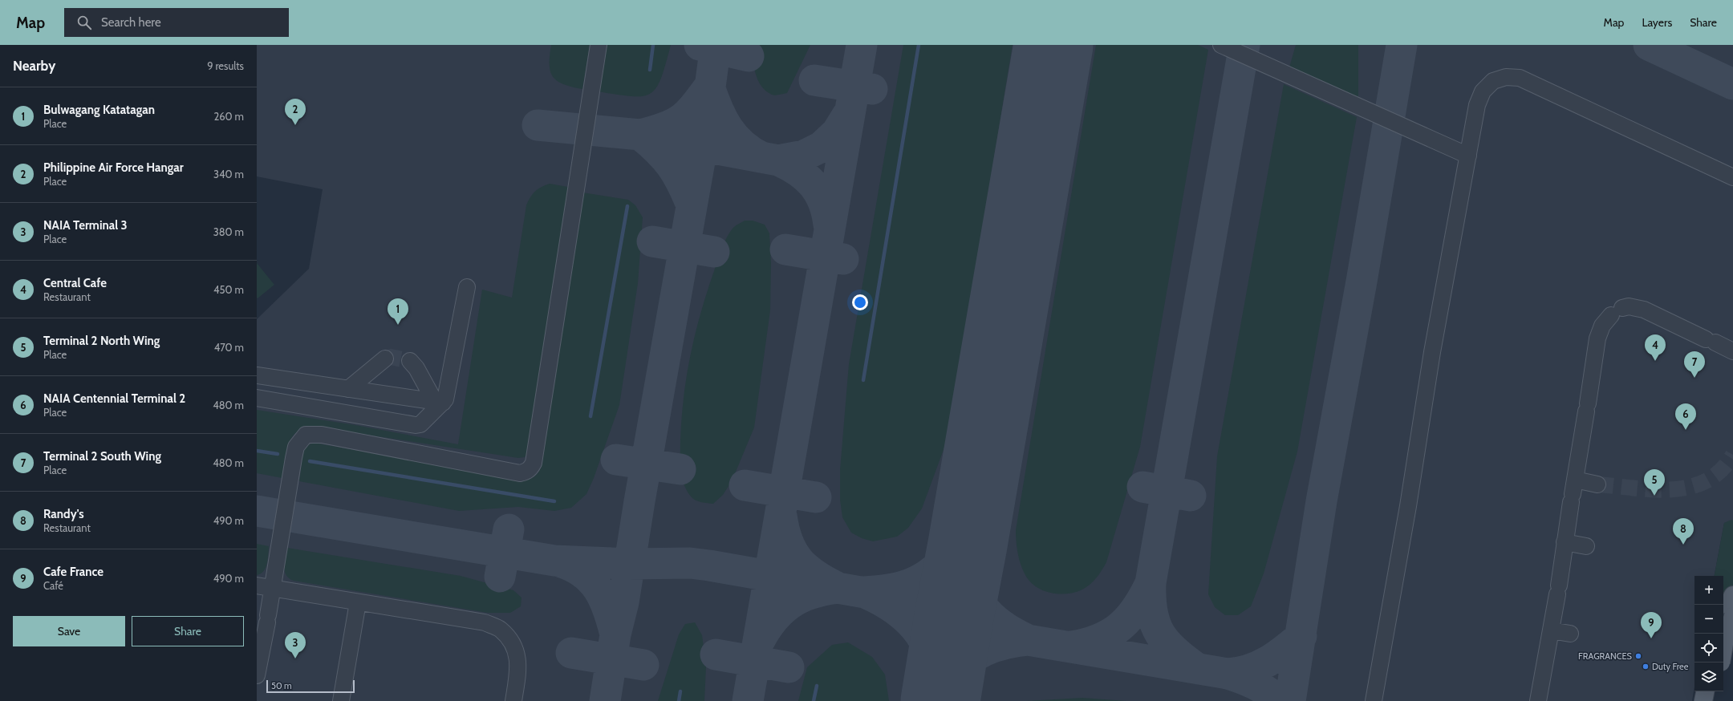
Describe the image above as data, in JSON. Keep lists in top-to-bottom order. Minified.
{"places":["FRAGRANCES","Duty Free"],"scale_bar":"50 m","page":{"header":"Map","search":"Search here","nav":["Map","Layers","Share"],"heading":["Nearby","9 results"],"list":[{"mark":"1","name":"Bulwagang Katatagan","note":"Place","value":"260 m"},{"mark":"2","name":"Philippine Air Force Hangar","note":"Place","value":"340 m"},{"mark":"3","name":"NAIA Terminal 3","note":"Place","value":"380 m"},{"mark":"4","name":"Central Cafe","note":"Restaurant","value":"450 m"},{"mark":"5","name":"Terminal 2 North Wing","note":"Place","value":"470 m"},{"mark":"6","name":"NAIA Centennial Terminal 2","note":"Place","value":"480 m"},{"mark":"7","name":"Terminal 2 South Wing","note":"Place","value":"480 m"},{"mark":"8","name":"Randy's","note":"Restaurant","value":"490 m"},{"mark":"9","name":"Cafe France","note":"Café","value":"490 m"}],"pins":["2","1","4","7","6","5","8","9","3"],"map_buttons":["+","−"],"buttons":["Save","Share"],"scale":"50 m"}}
